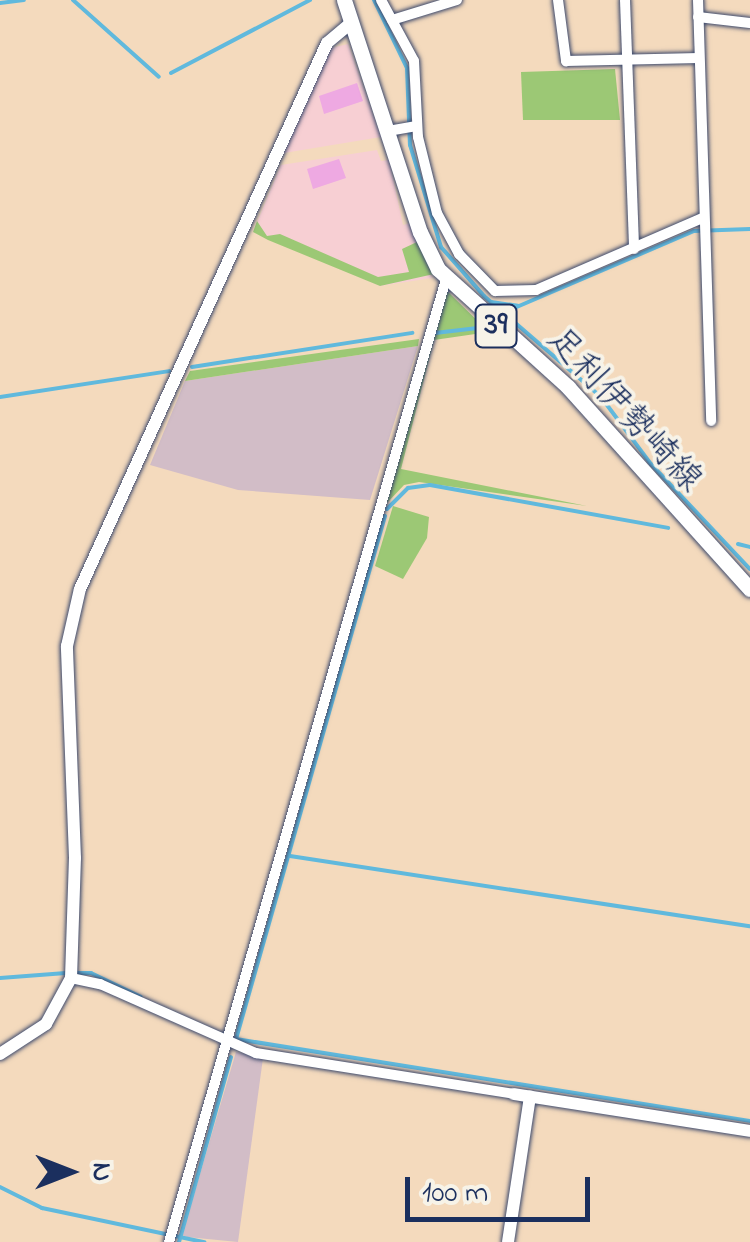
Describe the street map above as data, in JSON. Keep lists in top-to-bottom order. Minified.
{"streets":{"main road":["39","足利伊勢崎線"]},"scale_bar":"100 m","north":"right"}
